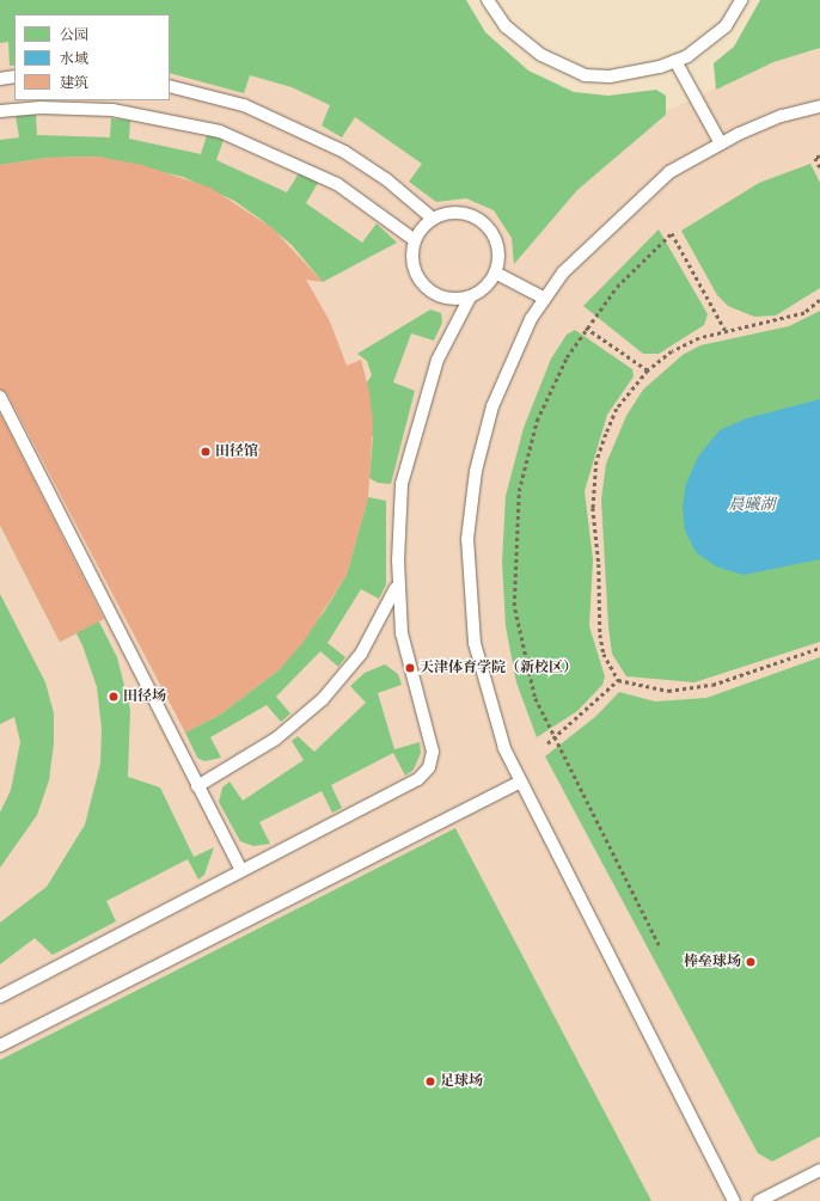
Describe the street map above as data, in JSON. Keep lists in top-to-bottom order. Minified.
{"water":["晨曦湖"],"places":["田径馆","天津体育学院（新校区）","田径场","棒垒球场","足球场"],"legend":["公园","水域","建筑"]}
